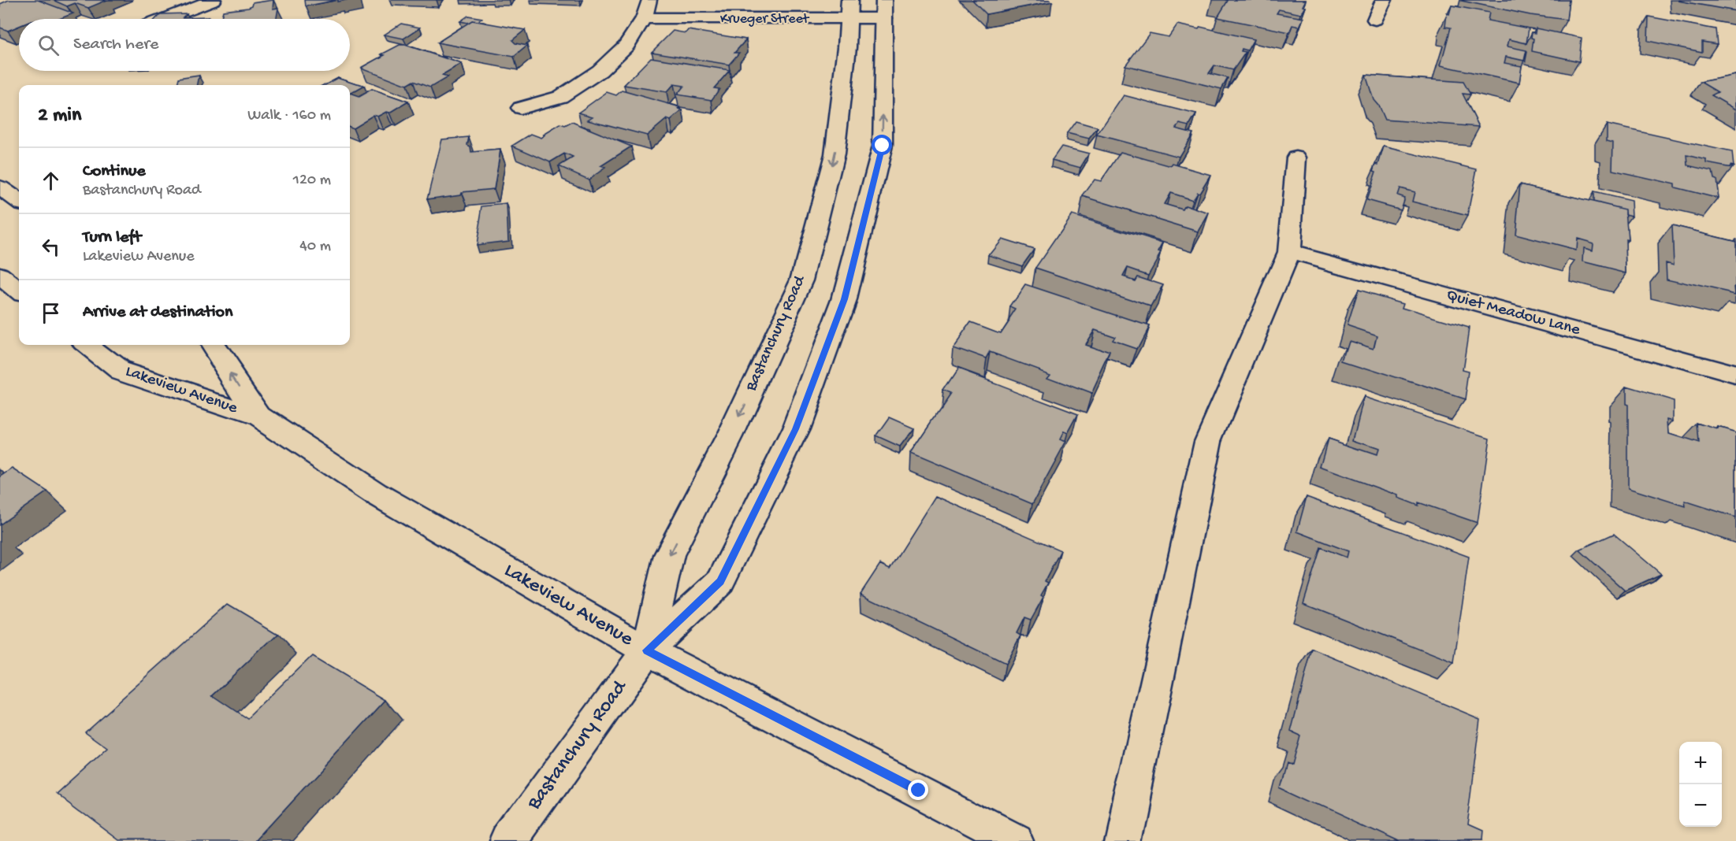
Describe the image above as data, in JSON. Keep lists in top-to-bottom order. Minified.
{"streets":{"street":["Krueger Street","Quiet Meadow Lane","Bastanchury Road","Lakeview Avenue"]},"crossings":[["Krueger Street","Bastanchury Road"],["Bastanchury Road","Lakeview Avenue"]],"page":{"search":"Search here","heading":["2 min","Walk · 160 m"],"list":[["Continue","Bastanchury Road","120 m"],["Turn left","Lakeview Avenue","40 m"],"Arrive at destination"],"map_buttons":["+","−"]}}
